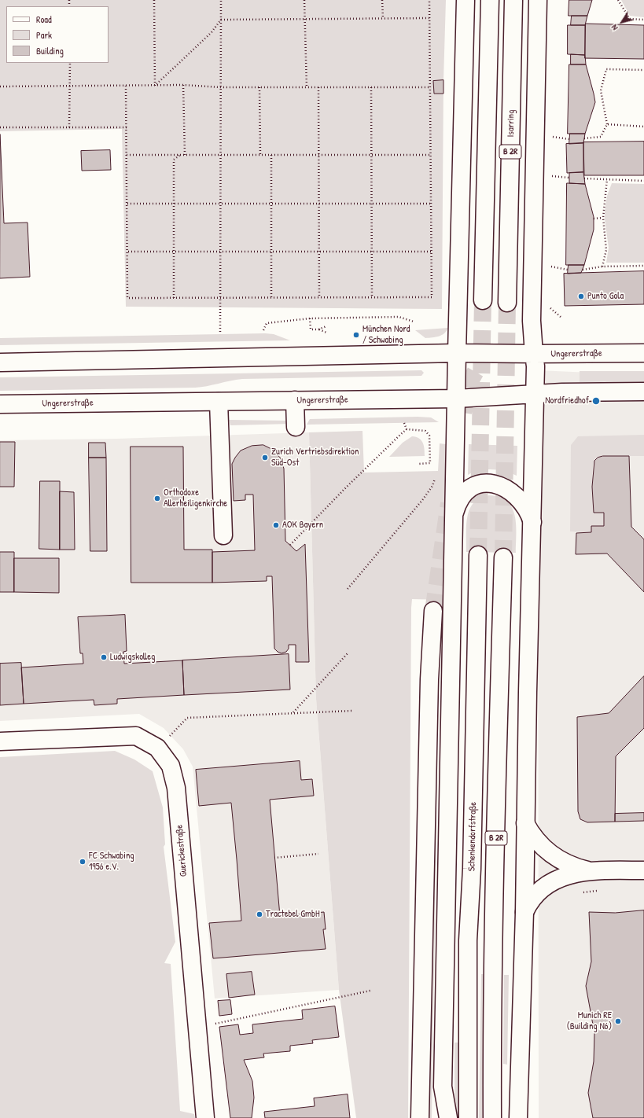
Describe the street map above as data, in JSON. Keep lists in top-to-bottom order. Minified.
{"streets":{"main road":["Isarring","B 2R","Ungererstraße","Schenkendorfstraße","Guerickestraße"]},"places":["Punto Gola","München Nord / Schwabing","Nordfriedhof","Zurich Vertriebsdirektion Süd-Ost","Orthodoxe Allerheiligenkirche","AOK Bayern","Ludwigskolleg","FC Schwabing 1956 e.V.","Tractebel GmbH","Munich RE (Building N6)"],"legend":["Road","Park","Building"],"north":"bottom left"}
